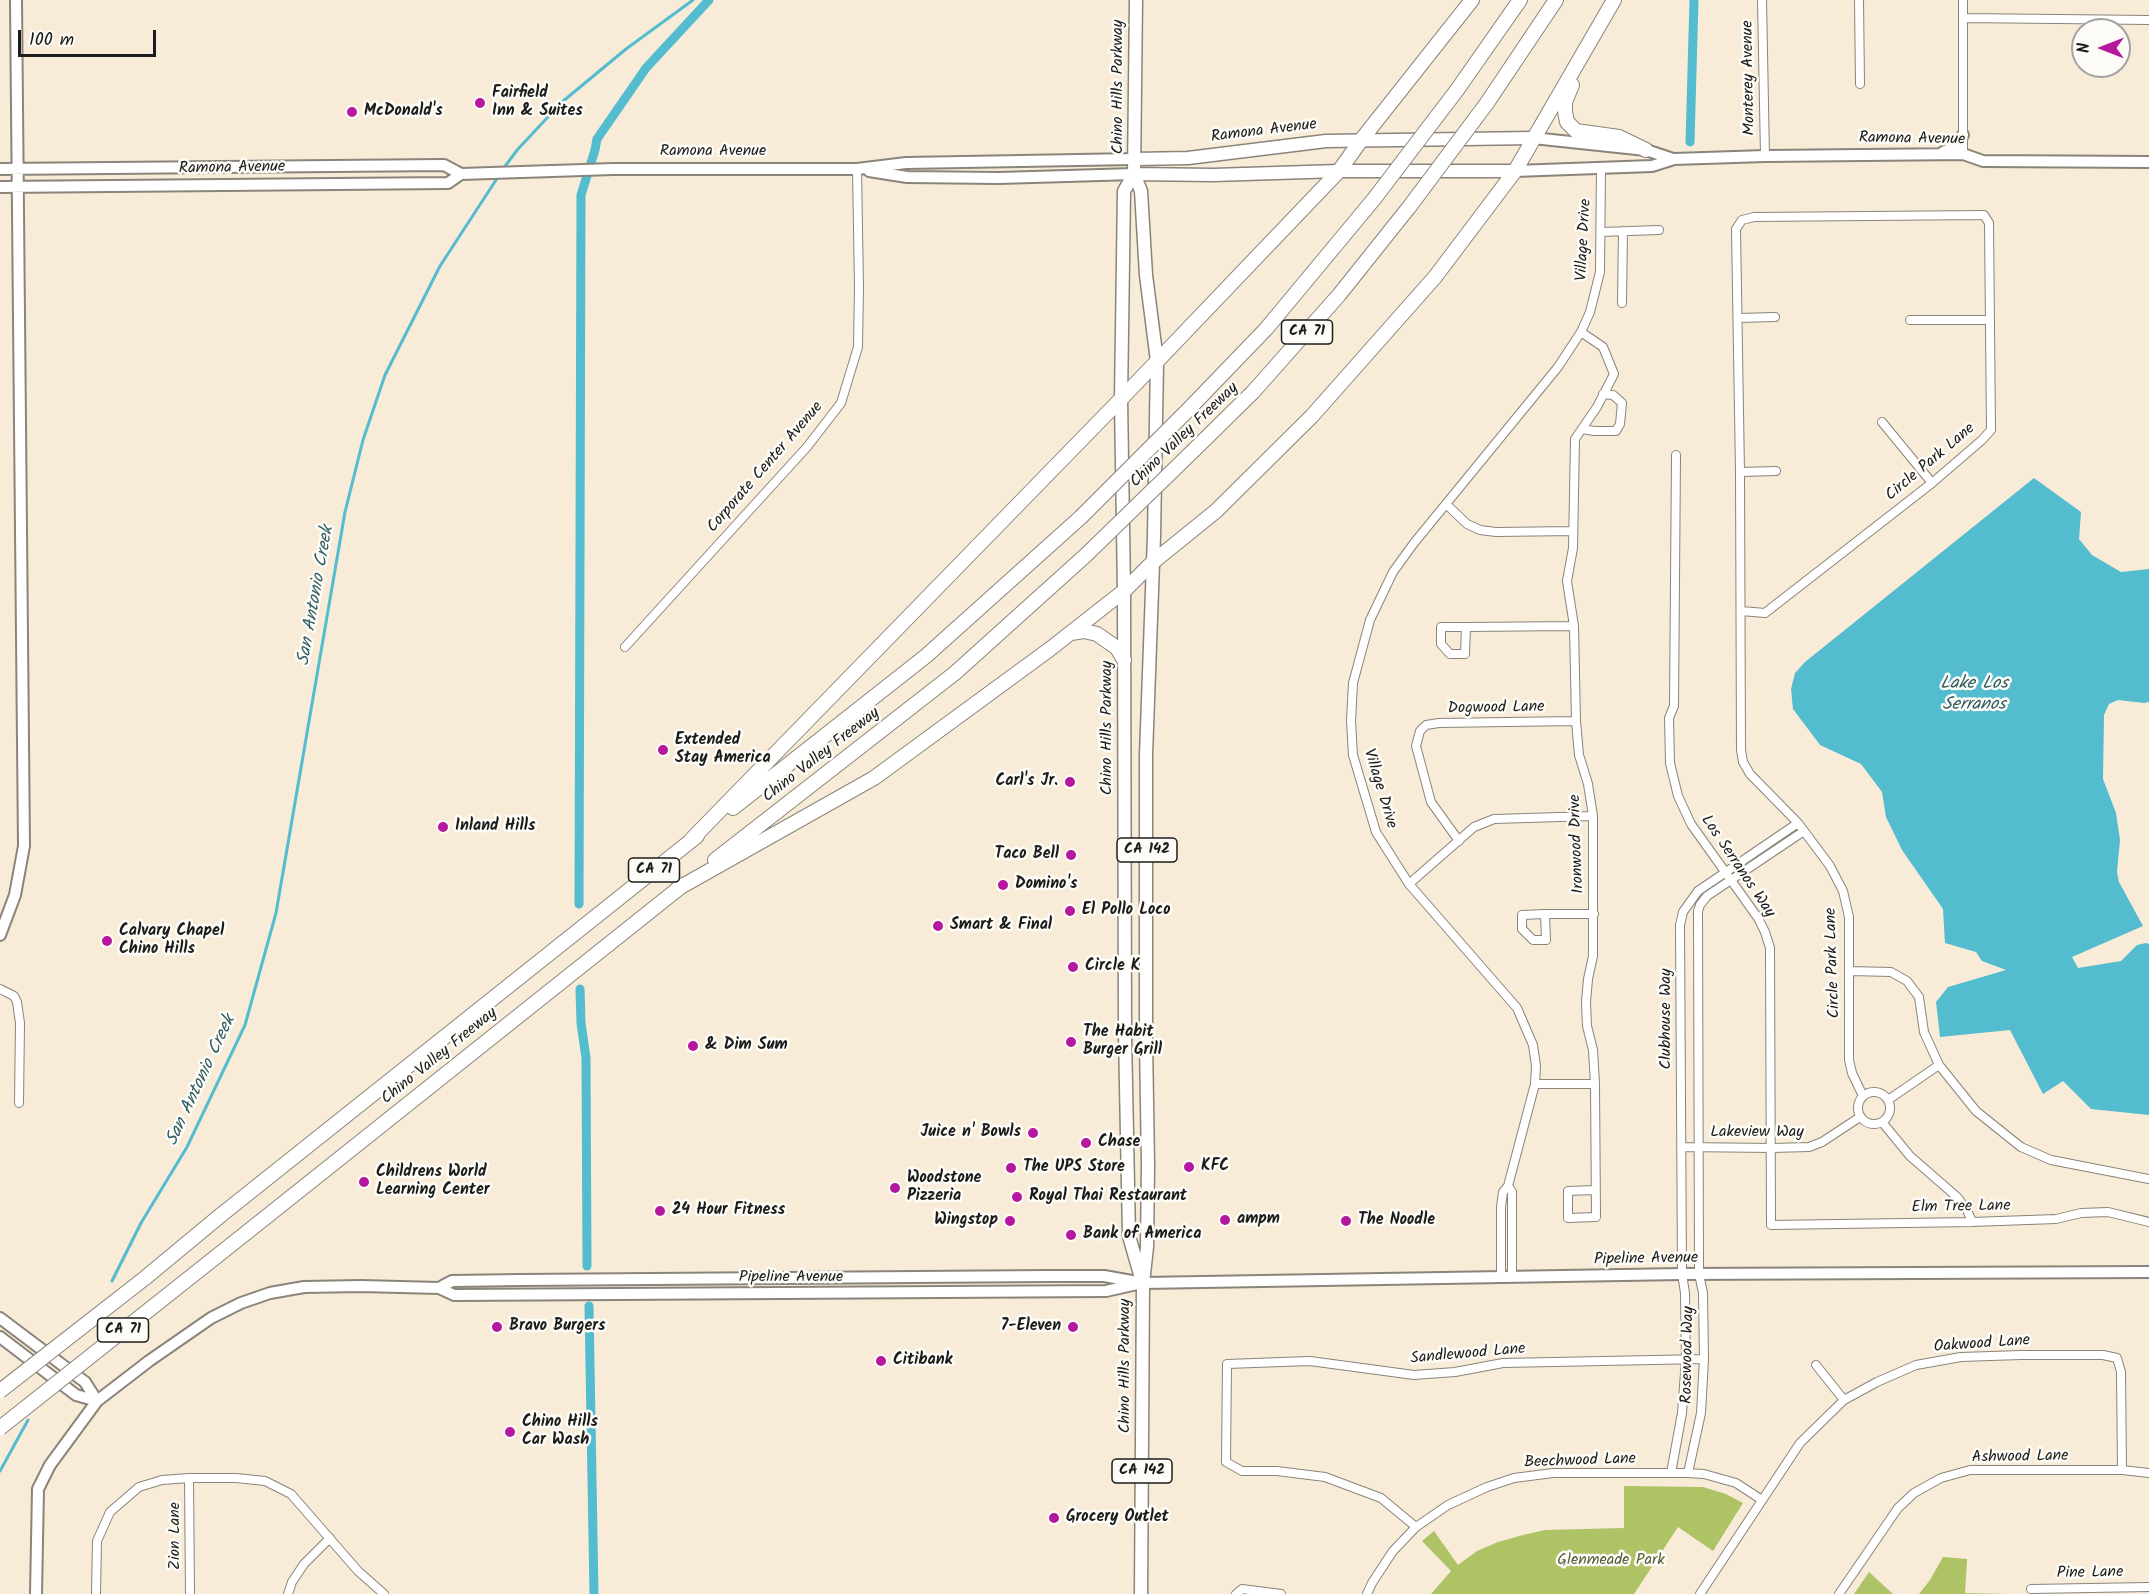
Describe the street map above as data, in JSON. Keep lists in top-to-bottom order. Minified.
{"streets":{"highway":["CA 71","Chino Valley Freeway"],"main road":["Chino Hills Parkway","Ramona Avenue","CA 142","Pipeline Avenue"],"street":["Monterey Avenue","Village Drive","Circle Park Lane","Corporate Center Avenue","Dogwood Lane","Ironwood Drive","Los Serranos Way","Clubhouse Way","Lakeview Way","Elm Tree Lane","Oakwood Lane","Sandlewood Lane","Rosewood Way","Ashwood Lane","Beechwood Lane","Zion Lane","Pine Lane"]},"crossings":[["Monterey Avenue","Ramona Avenue"],["Chino Hills Parkway","Ramona Avenue"],["Chino Hills Parkway","Pipeline Avenue"],["Ramona Avenue","Village Drive"],["Ramona Avenue","Corporate Center Avenue"],["Village Drive","Ironwood Drive"],["Village Drive","Pipeline Avenue"],["Circle Park Lane","Clubhouse Way"],["Circle Park Lane","Lakeview Way"],["Dogwood Lane","Ironwood Drive"],["Los Serranos Way","Clubhouse Way"],["Los Serranos Way","Lakeview Way"],["Los Serranos Way","Elm Tree Lane"],["Clubhouse Way","Lakeview Way"],["Clubhouse Way","Pipeline Avenue"],["Clubhouse Way","Rosewood Way"],["Pipeline Avenue","Rosewood Way"],["Oakwood Lane","Ashwood Lane"],["Oakwood Lane","Beechwood Lane"],["Sandlewood Lane","Rosewood Way"],["Sandlewood Lane","Beechwood Lane"],["Rosewood Way","Beechwood Lane"]],"water":["San Antonio Creek","Lake Los Serranos"],"parks":["Glenmeade Park"],"places":["Fairfield Inn & Suites","McDonald's","Extended Stay America","Carl's Jr.","Inland Hills","Taco Bell","Domino's","El Pollo Loco","Smart & Final","Calvary Chapel Chino Hills","Circle K","The Habit Burger Grill","& Dim Sum","Juice n' Bowls","Chase","KFC","The UPS Store","Childrens World Learning Center","Woodstone Pizzeria","Royal Thai Restaurant","24 Hour Fitness","ampm","Wingstop","The Noodle","Bank of America","Bravo Burgers","7-Eleven","Citibank","Chino Hills Car Wash","Grocery Outlet"],"scale_bar":"100 m","north":"left"}
